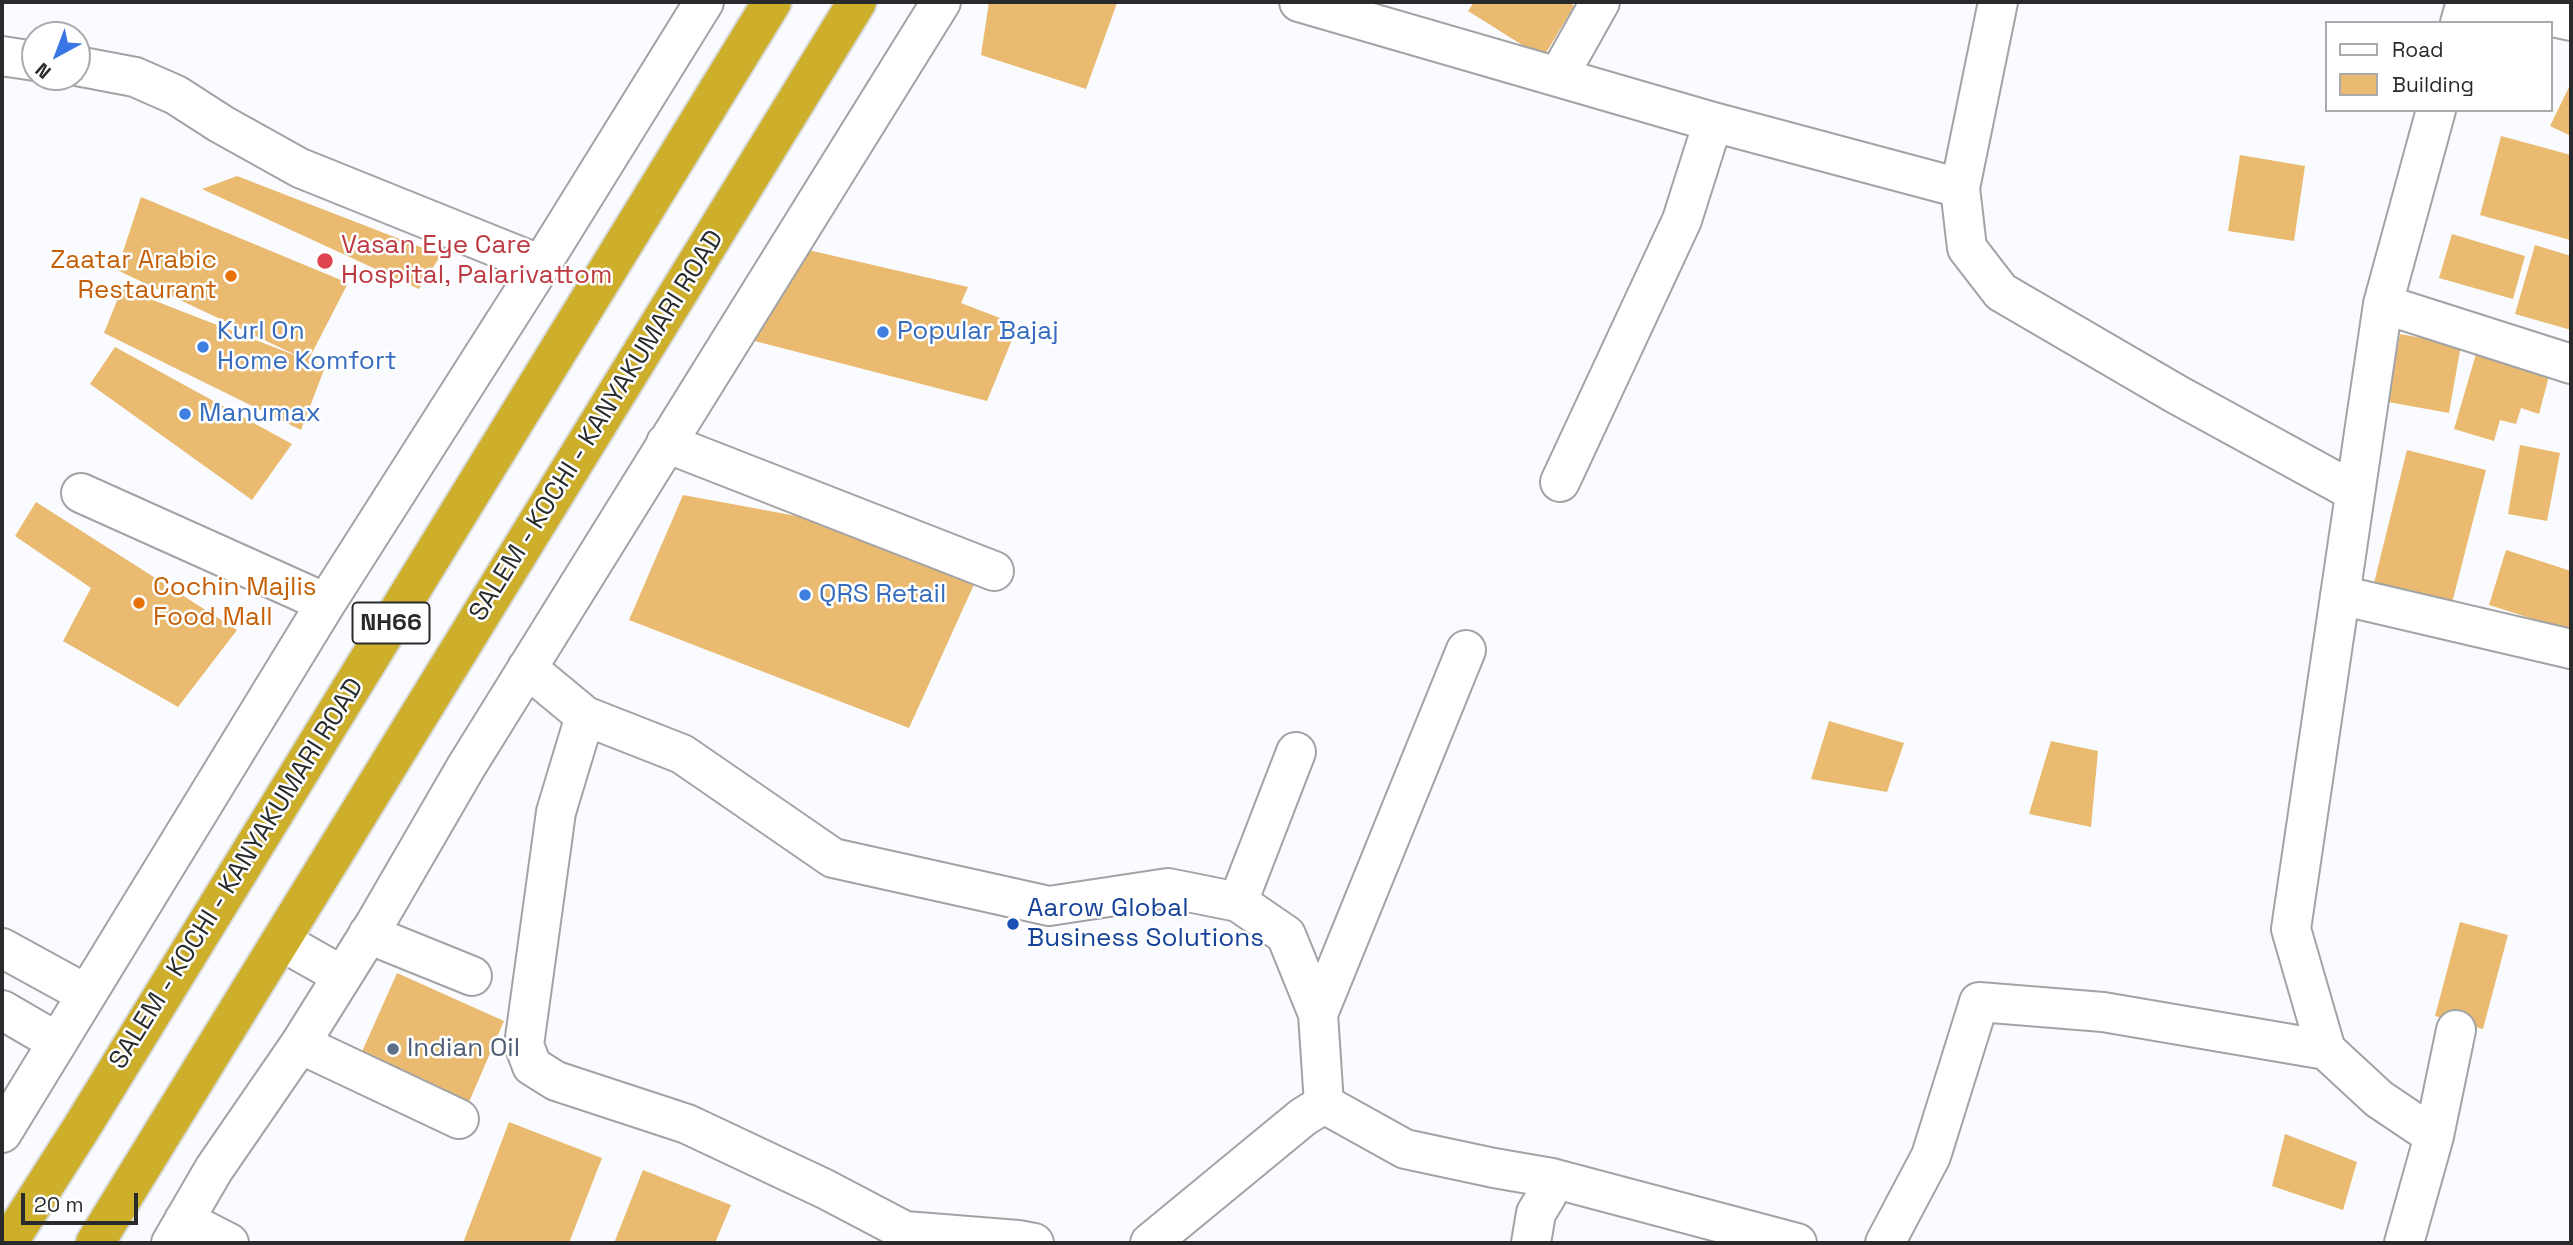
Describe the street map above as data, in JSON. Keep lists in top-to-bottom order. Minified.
{"streets":{"highway":["SALEM - KOCHI - KANYAKUMARI ROAD","NH66"]},"places":["Vasan Eye Care Hospital, Palarivattom","Zaatar Arabic Restaurant","Popular Bajaj","Kurl On Home Komfort","Manumax","QRS Retail","Cochin Majlis Food Mall","Aarow Global Business Solutions","Indian Oil"],"legend":["Road","Building"],"scale_bar":"20 m","north":"bottom left"}
